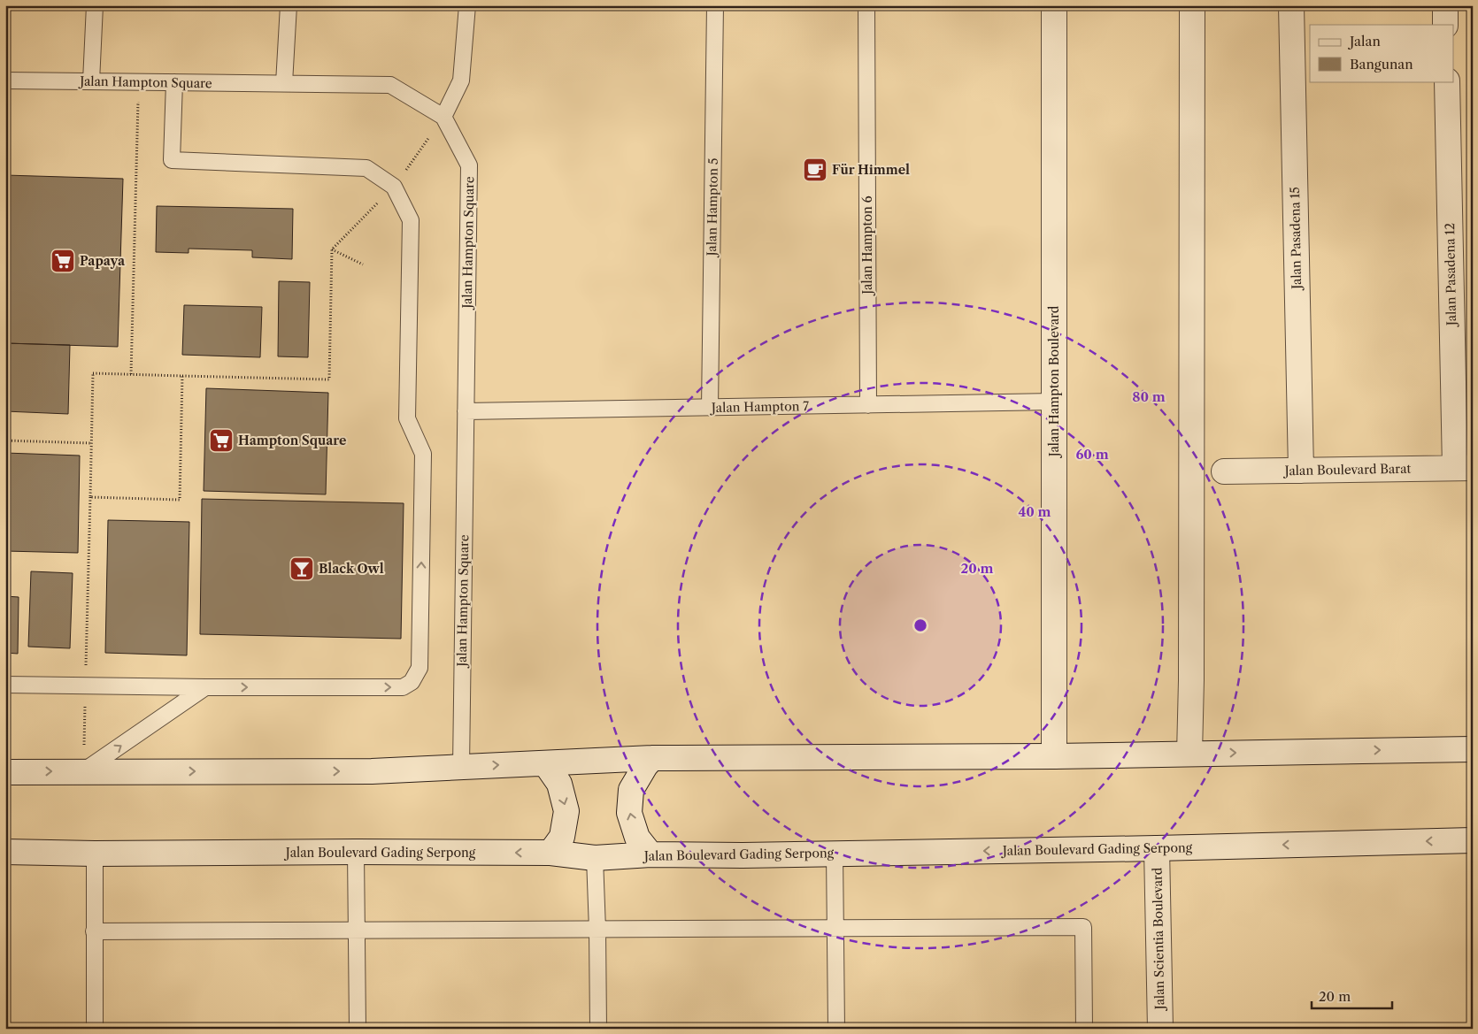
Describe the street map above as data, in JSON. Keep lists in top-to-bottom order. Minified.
{"streets":{"main road":["Jalan Pasadena 15","Jalan Pasadena 12","Jalan Hampton Boulevard","Jalan Boulevard Barat","Jalan Boulevard Gading Serpong","Jalan Scientia Boulevard"],"lane":["Jalan Hampton Square","Jalan Hampton 5","Jalan Hampton 6","Jalan Hampton 7"]},"crossings":[["Jalan Hampton Square","Jalan Hampton 7"],["Jalan Hampton 5","Jalan Hampton 7"],["Jalan Pasadena 15","Jalan Boulevard Barat"],["Jalan Hampton 6","Jalan Hampton 7"],["Jalan Pasadena 12","Jalan Boulevard Barat"],["Jalan Hampton Boulevard","Jalan Hampton 7"],["Jalan Boulevard Gading Serpong","Jalan Scientia Boulevard"]],"places":{"cafe":["Für Himmel"],"supermarket":["Papaya","Hampton Square"],"bar":["Black Owl"]},"legend":["Jalan","Bangunan"],"scale_bar":"20 m","rings":["80 m","60 m","40 m","20 m"]}
